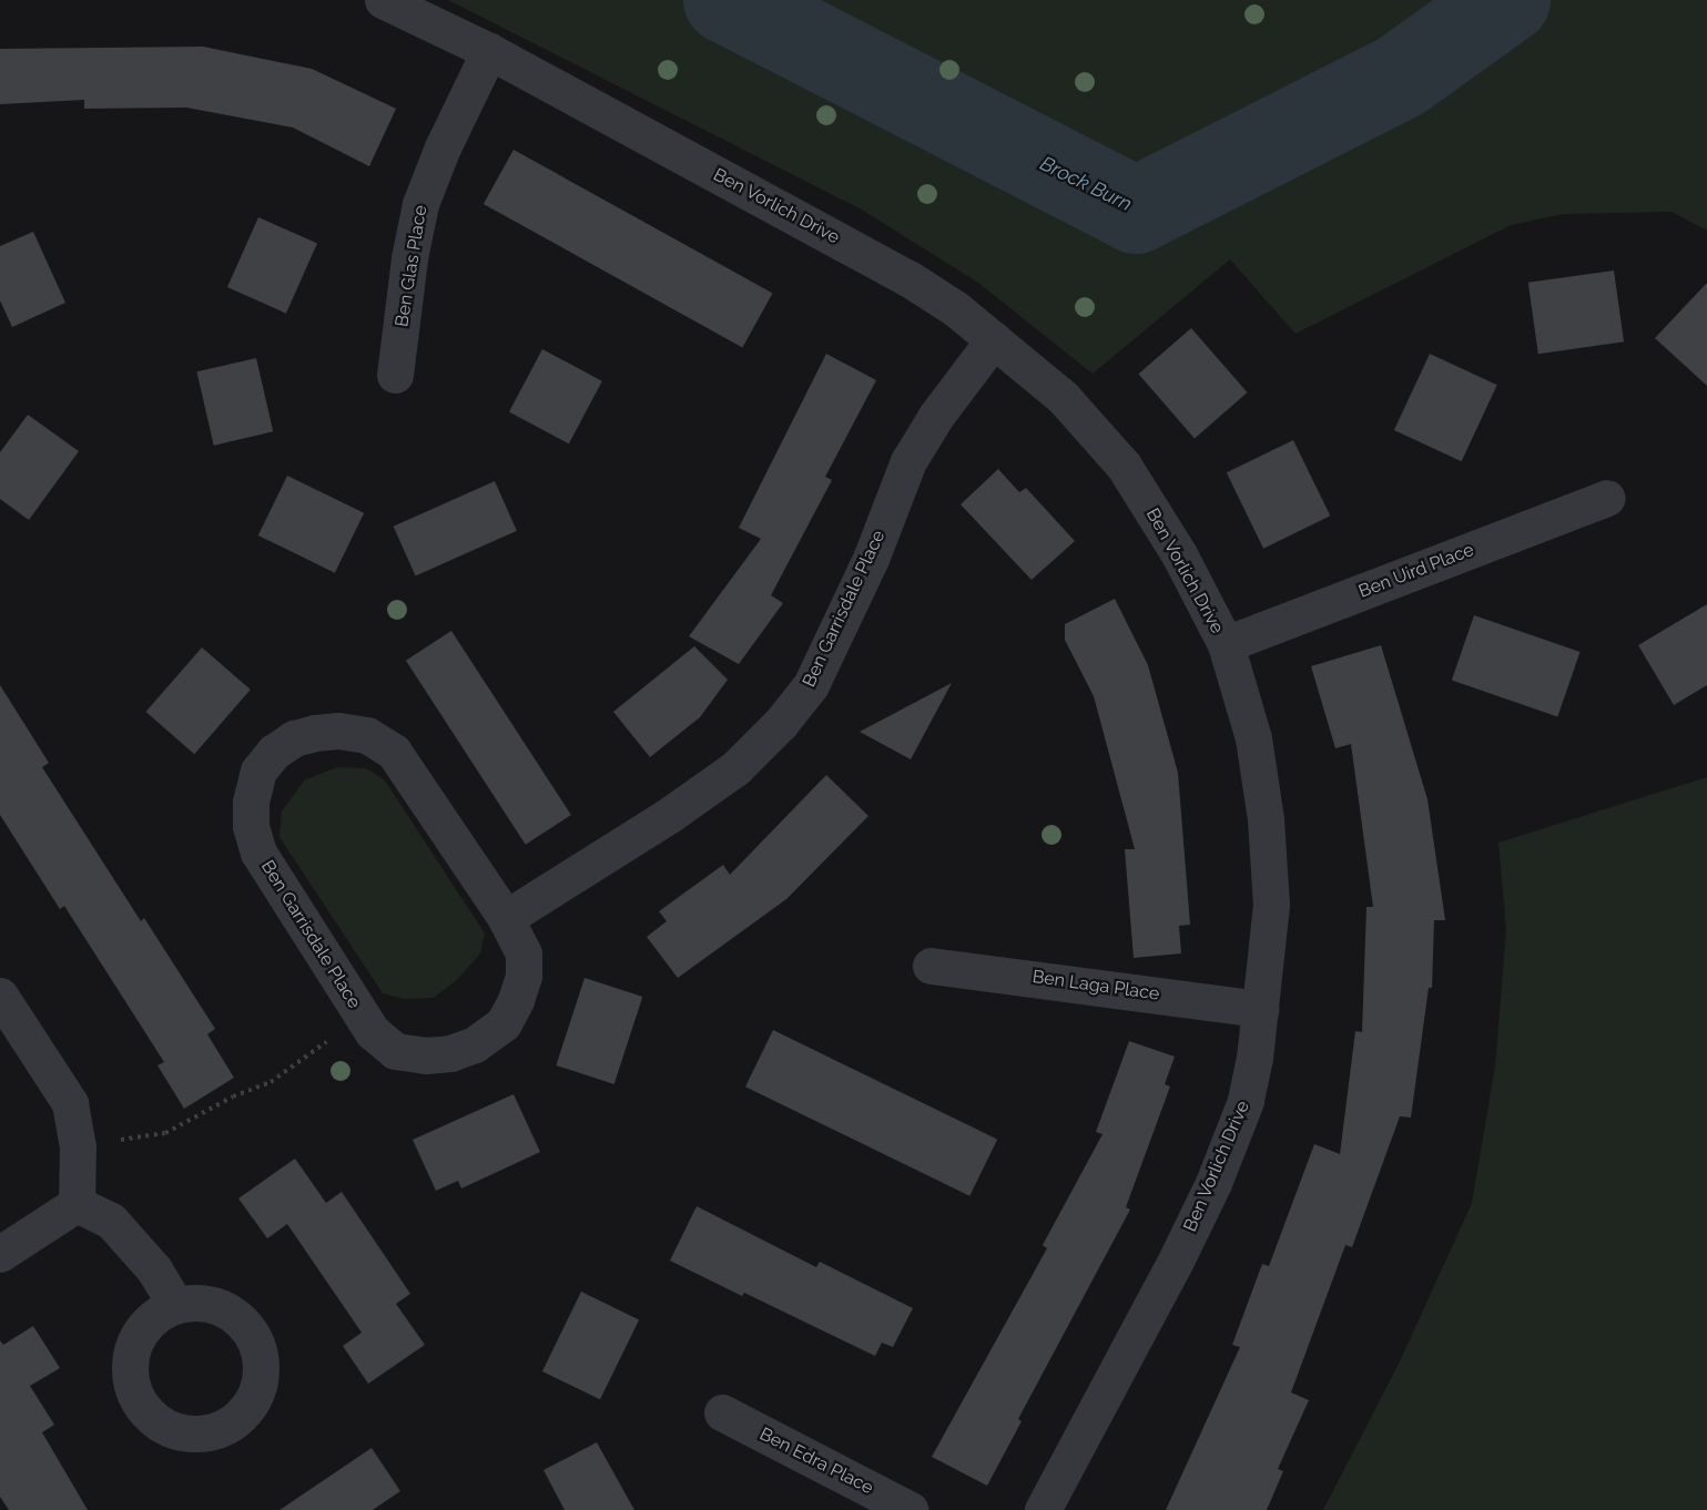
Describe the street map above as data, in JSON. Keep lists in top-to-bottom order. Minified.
{"streets":{"street":["Ben Vorlich Drive","Ben Glas Place","Ben Uird Place","Ben Garrisdale Place","Ben Laga Place","Ben Edra Place"]},"crossings":[["Ben Vorlich Drive","Ben Glas Place"],["Ben Vorlich Drive","Ben Uird Place"],["Ben Vorlich Drive","Ben Garrisdale Place"],["Ben Vorlich Drive","Ben Laga Place"]],"water":["Brock Burn"]}
